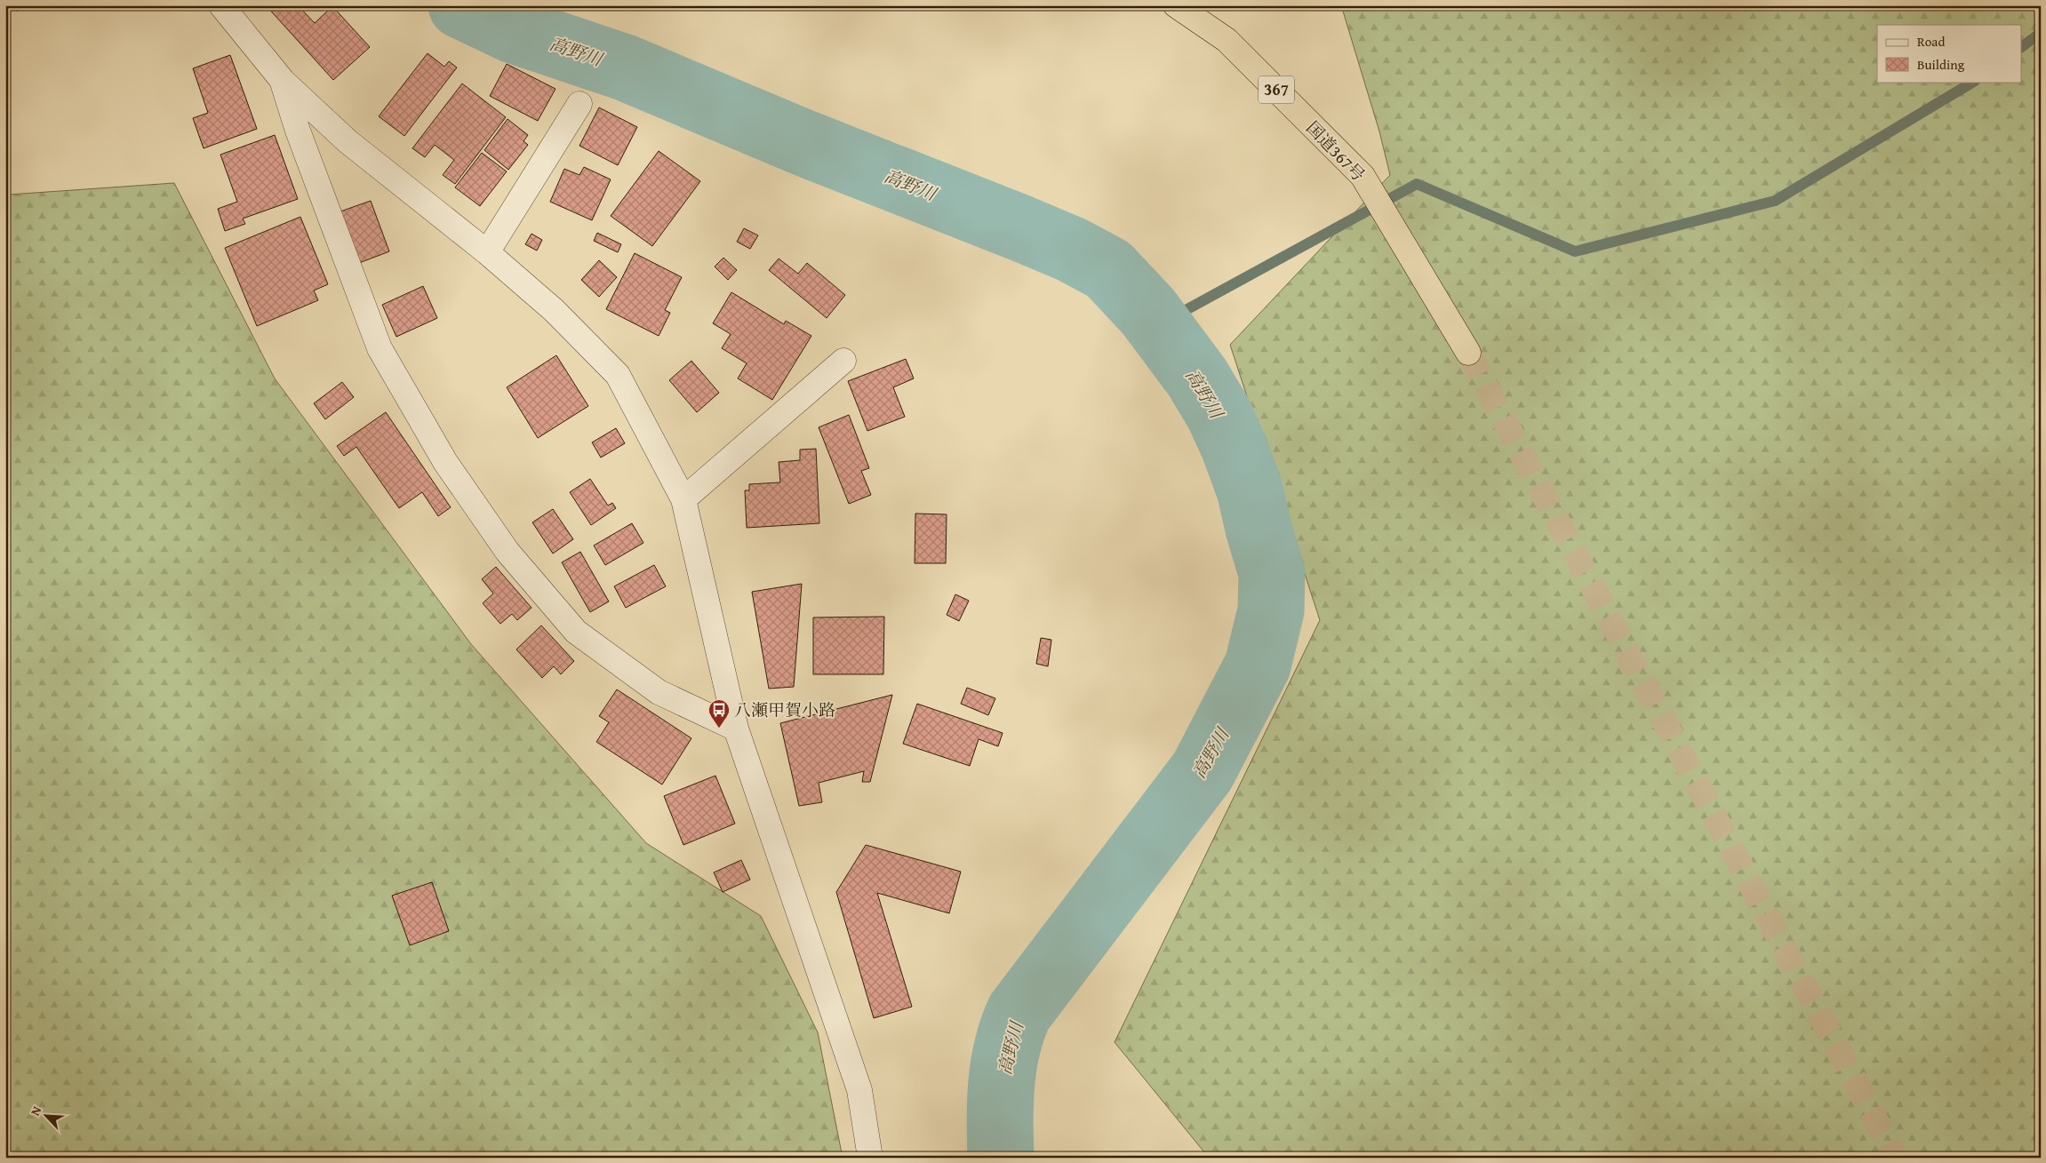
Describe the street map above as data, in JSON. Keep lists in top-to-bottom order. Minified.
{"streets":{"highway":["367","国道367号"]},"water":["高野川"],"places":{"bus stop":["八瀬甲賀小路"]},"legend":["Road","Building"],"north":"top left"}
